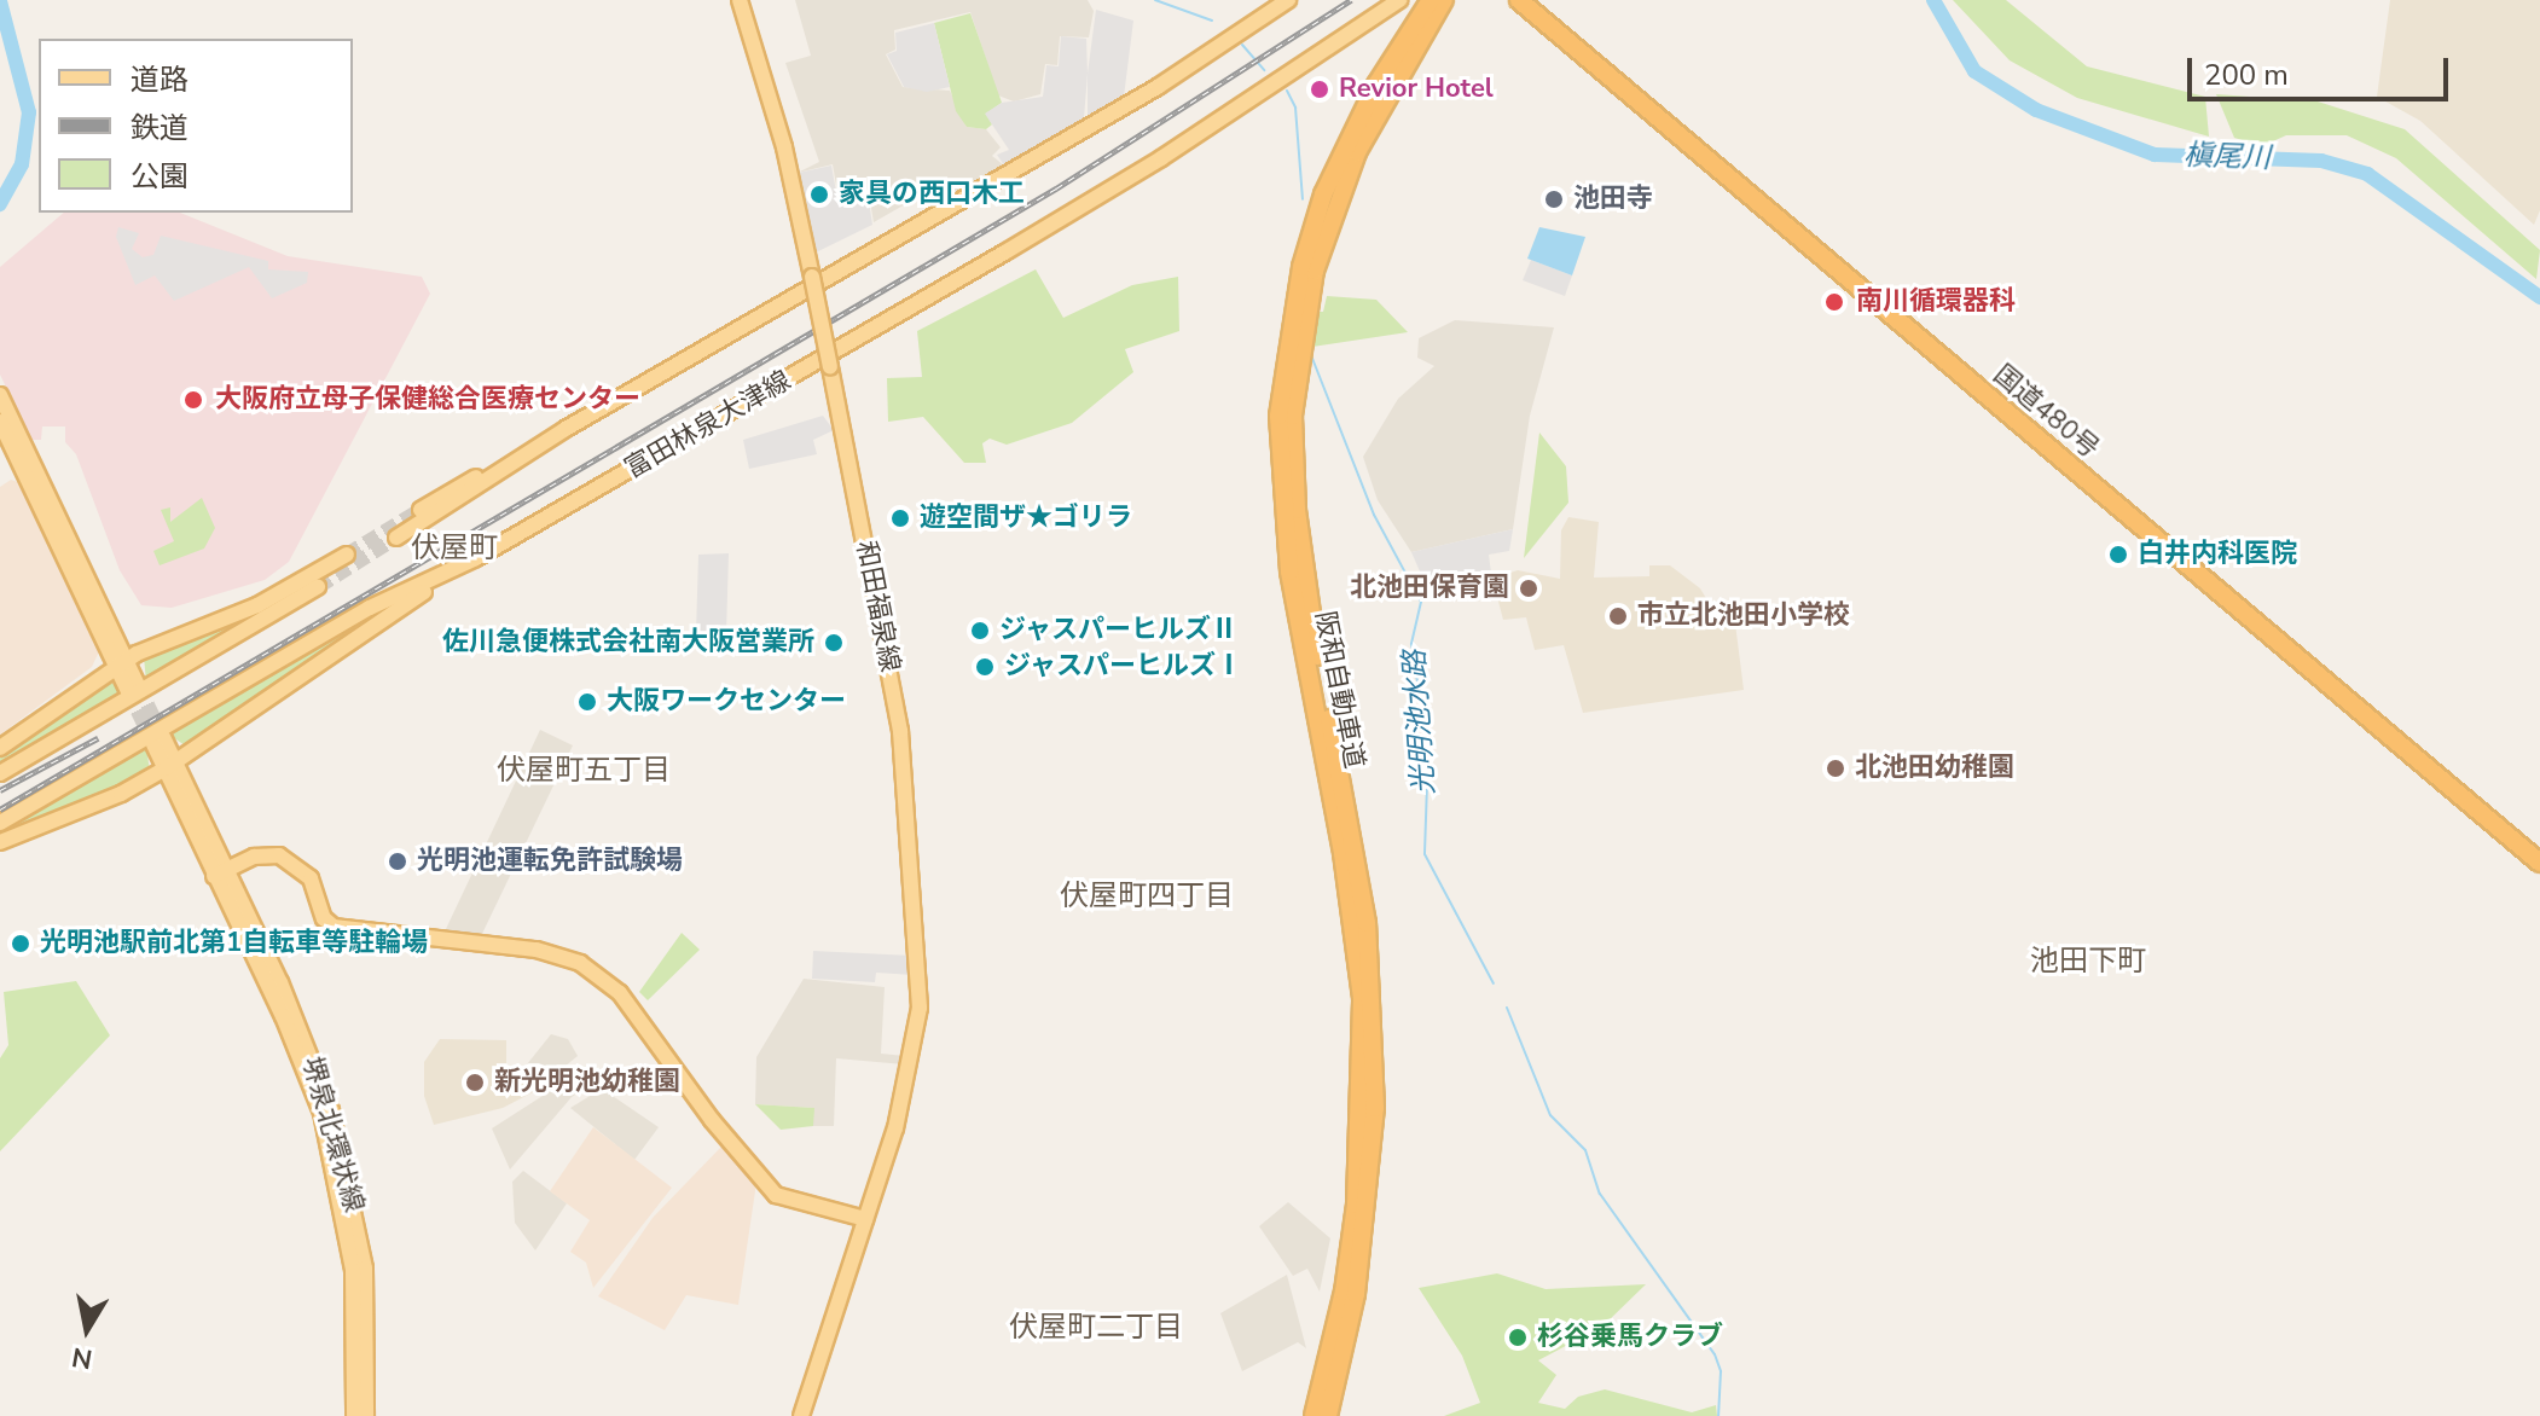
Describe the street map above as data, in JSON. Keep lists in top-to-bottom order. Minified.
{"streets":{"highway":["国道480号","阪和自動車道"],"main road":["富田林泉大津線","和田福泉線","堺泉北環状線"]},"districts":["伏屋町","伏屋町五丁目","伏屋町四丁目","池田下町","伏屋町二丁目"],"water":["槇尾川","光明池水路"],"places":["Revior Hotel","家具の西口木工","池田寺","南川循環器科","大阪府立母子保健総合医療センター","遊空間ザ★ゴリラ","白井内科医院","北池田保育園","市立北池田小学校","ジャスパーヒルズⅡ","佐川急便株式会社南大阪営業所","ジャスパーヒルズⅠ","大阪ワークセンター","北池田幼稚園","光明池運転免許試験場","光明池駅前北第1自転車等駐輪場","新光明池幼稚園","杉谷乗馬クラブ"],"legend":["道路","鉄道","公園"],"scale_bar":"200 m","north":"bottom"}
